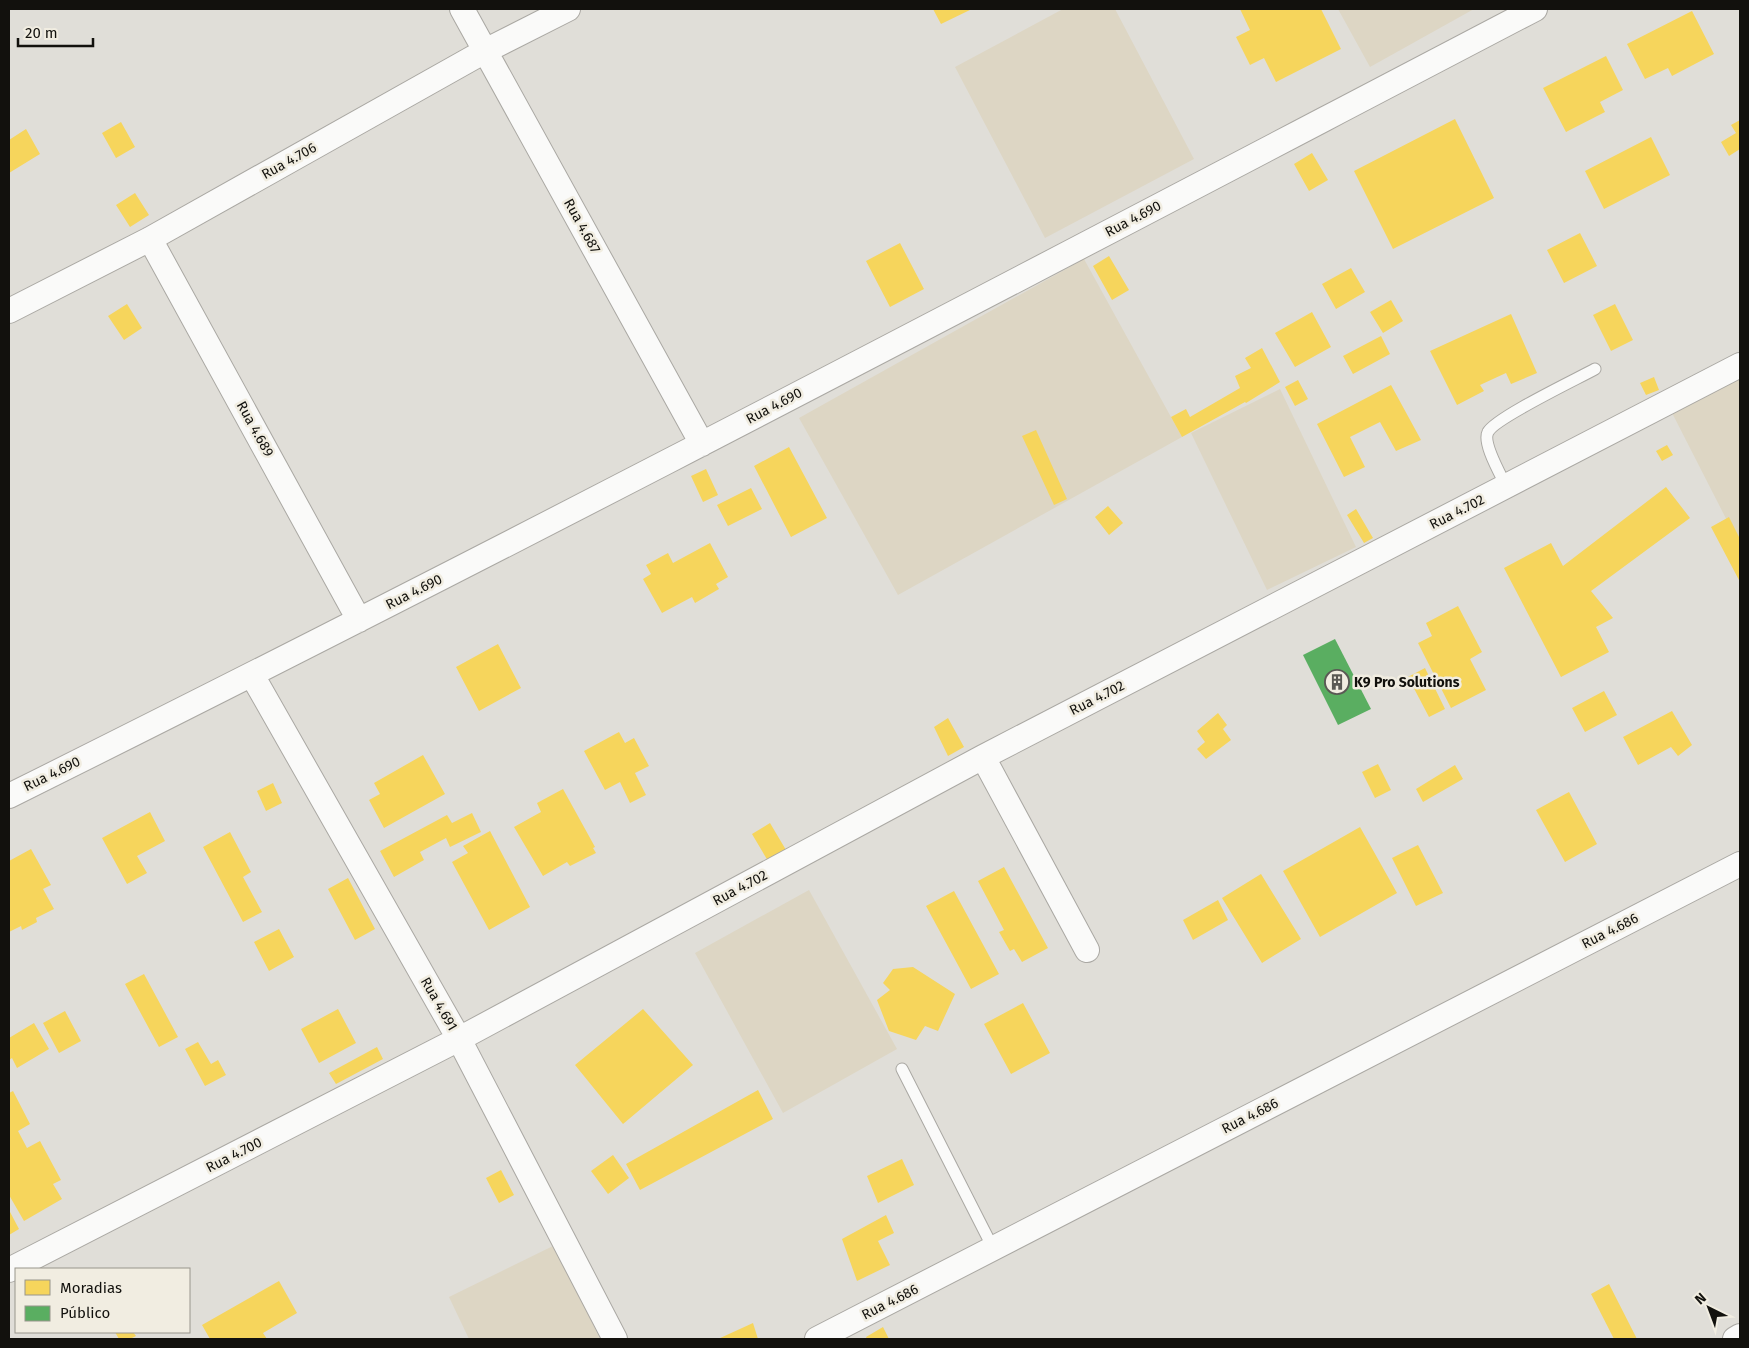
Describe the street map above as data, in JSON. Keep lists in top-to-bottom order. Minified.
{"streets":{"street":["Rua 4.706","Rua 4.690","Rua 4.687","Rua 4.689","Rua 4.702","Rua 4.686","Rua 4.691","Rua 4.700"]},"crossings":[["Rua 4.706","Rua 4.687"],["Rua 4.706","Rua 4.689"],["Rua 4.690","Rua 4.687"],["Rua 4.690","Rua 4.689"],["Rua 4.690","Rua 4.691"],["Rua 4.702","Rua 4.691"],["Rua 4.702","Rua 4.700"],["Rua 4.691","Rua 4.700"]],"places":{"building":["K9 Pro Solutions"]},"legend":["Moradias","Público"],"scale_bar":"20 m","north":"top left"}
